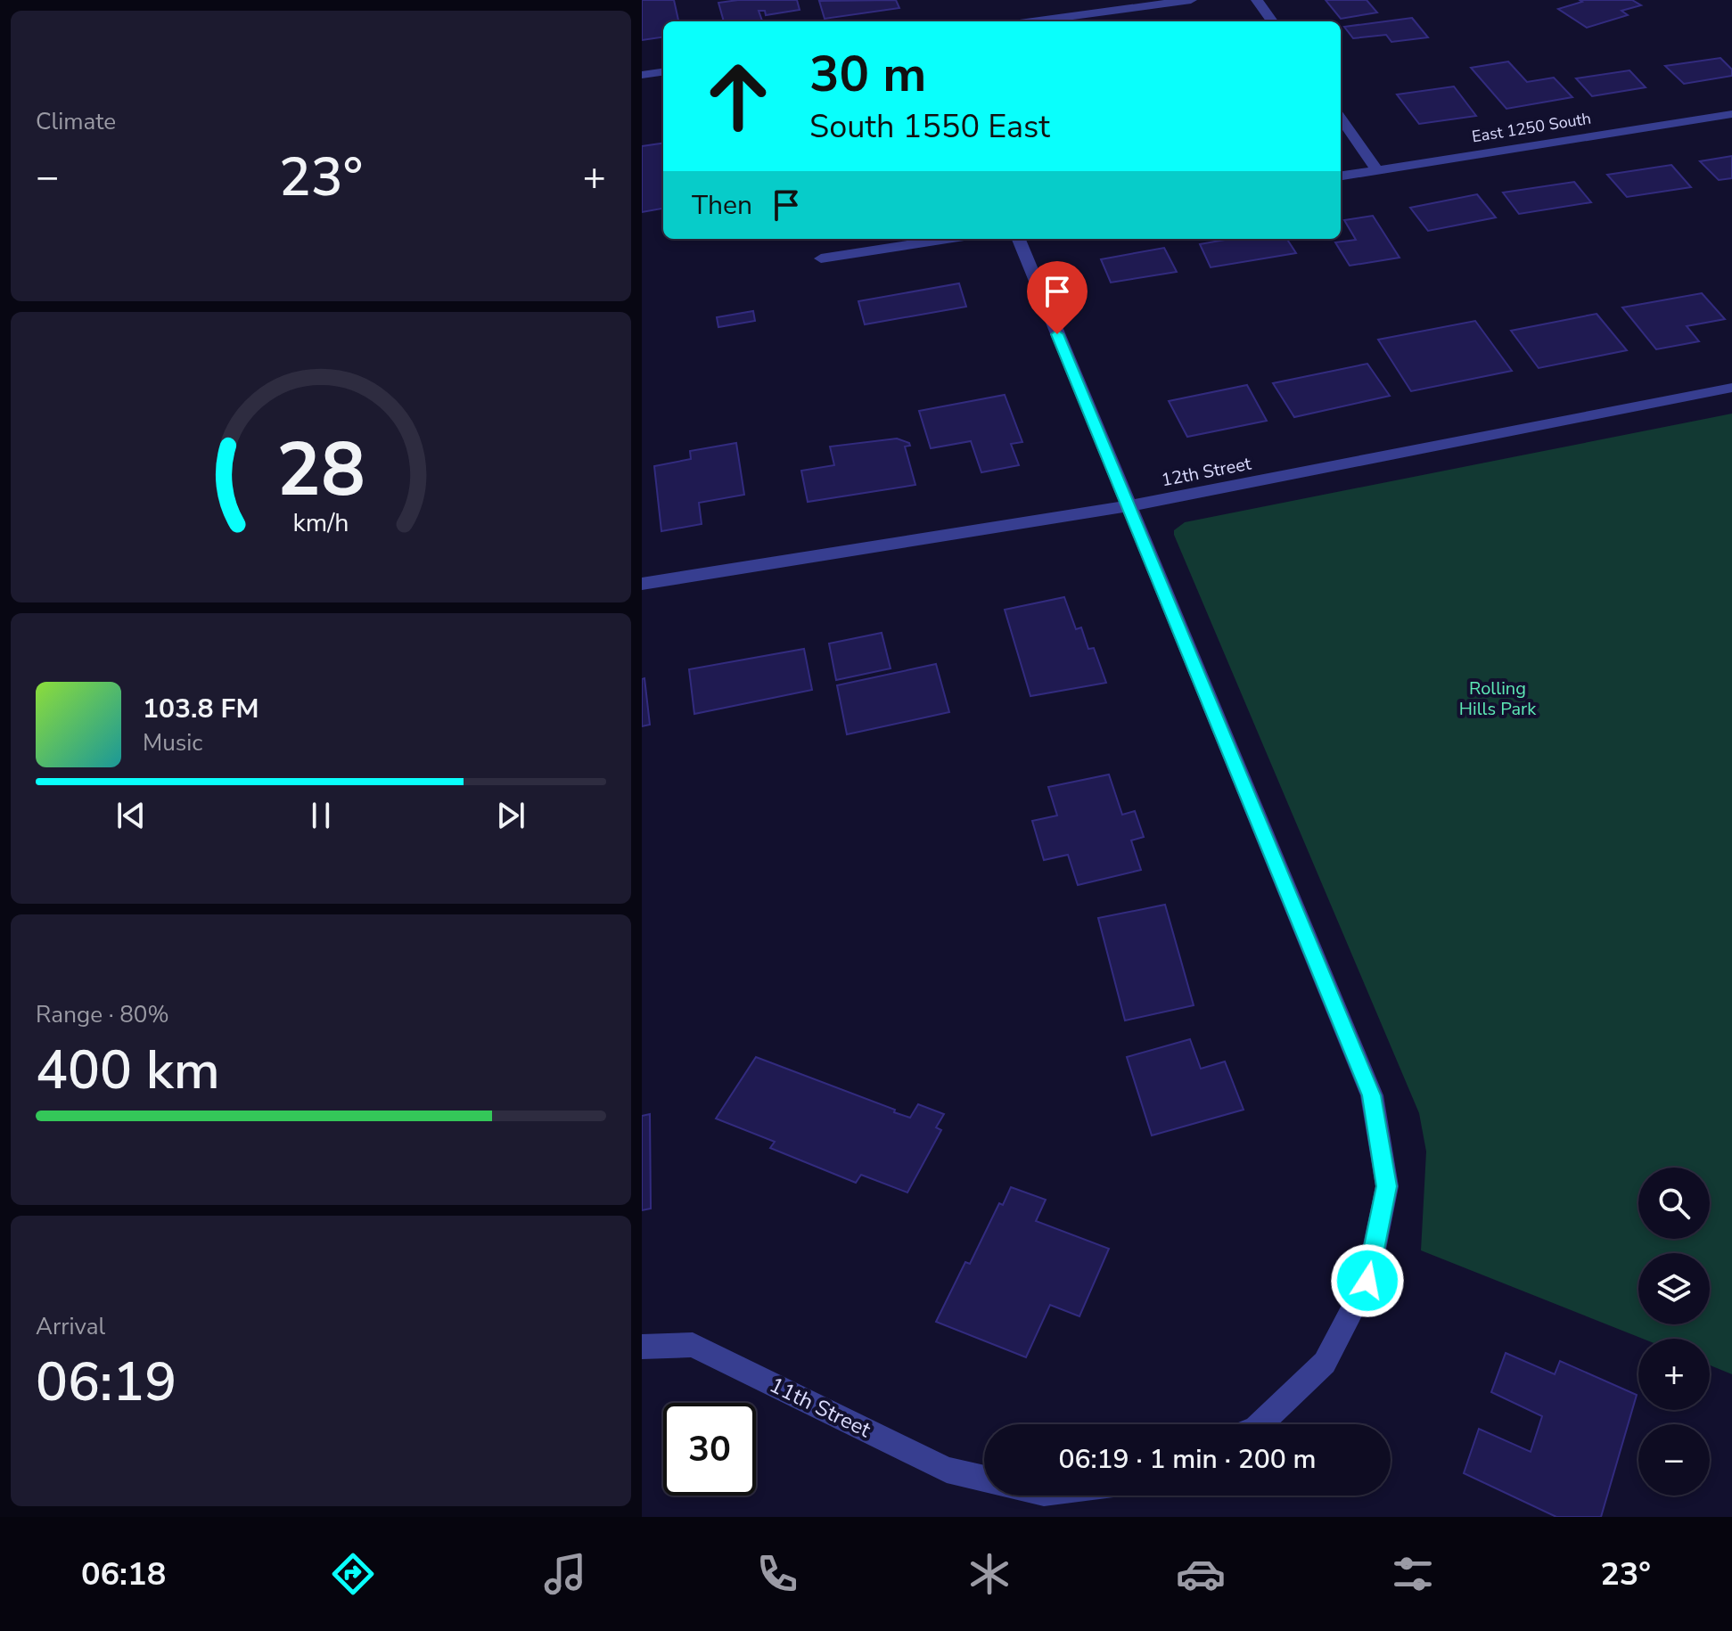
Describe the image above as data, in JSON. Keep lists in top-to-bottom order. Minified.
{"streets":{"street":["East 1250 South","12th Street","11th Street"]},"parks":["Rolling Hills Park"],"page":{"tile":["Climate",["Range · 80%","400 km"],["Arrival","06:19"]],"turn":["30 m","South 1550 East"],"heat":["−","23°","+"],"then":"Then","song":["103.8 FM","Music"],"map_buttons":["+","−"],"limit":"30","trip":"06:19 · 1 min · 200 m","tabs":["06:18","23°"],"gauge":["28","km/h"]}}
